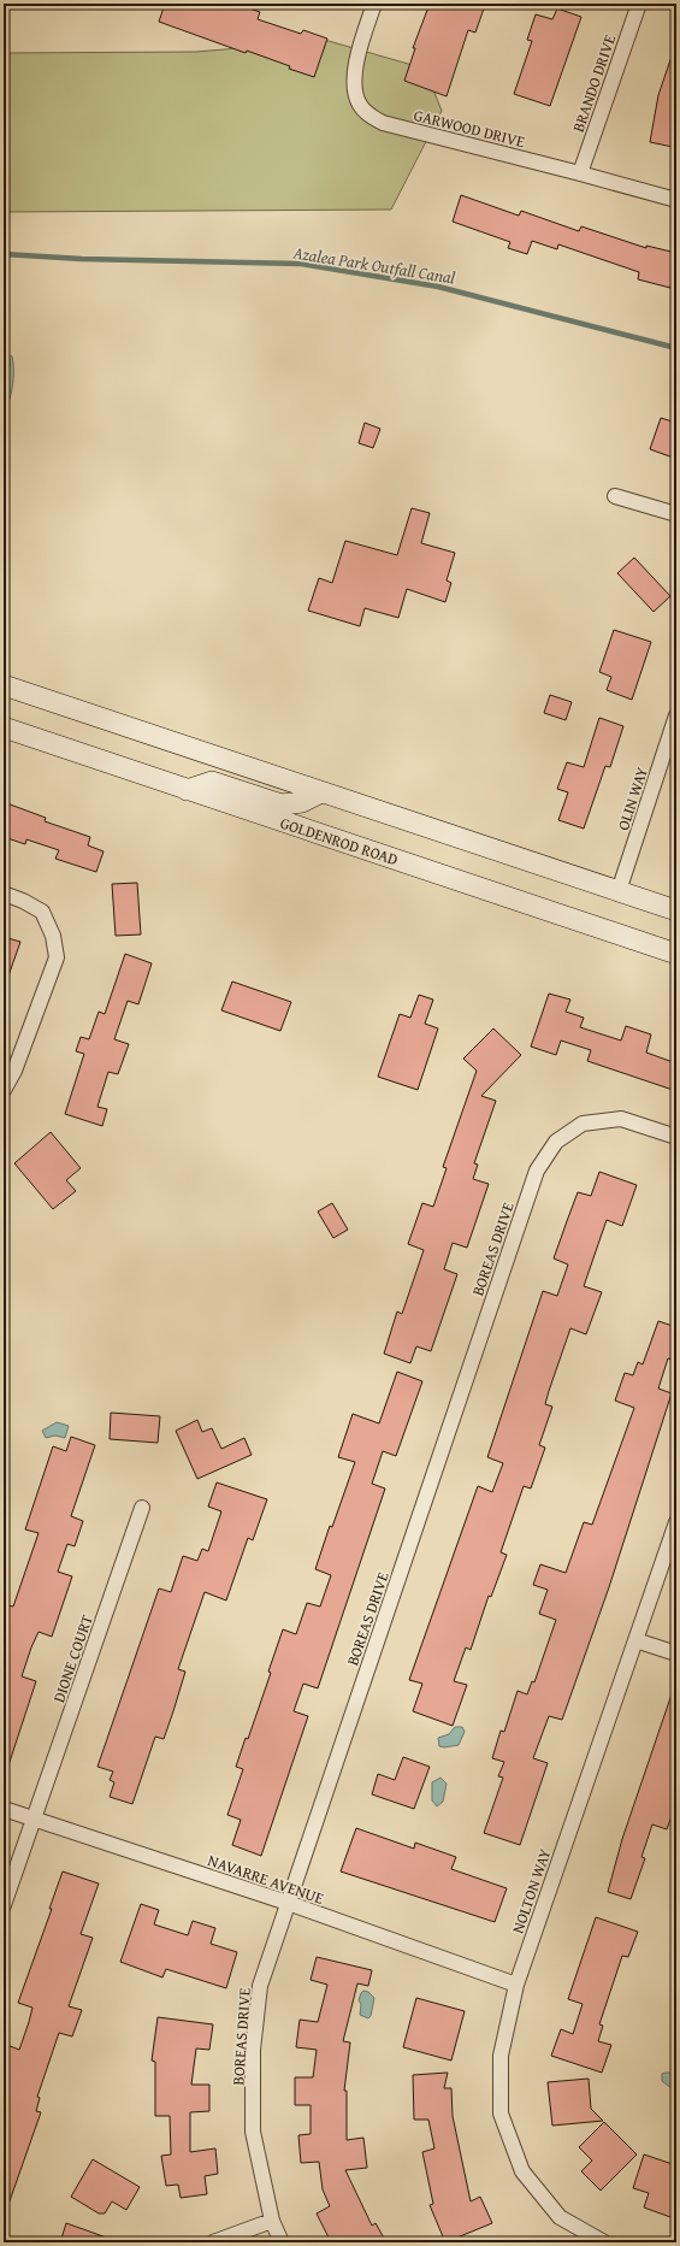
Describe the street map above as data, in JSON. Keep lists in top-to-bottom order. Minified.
{"streets":{"main road":["GOLDENROD ROAD"],"street":["BRANDO DRIVE","GARWOOD DRIVE","OLIN WAY","BOREAS DRIVE","DIONE COURT","NAVARRE AVENUE","NOLTON WAY"]},"crossings":[["BRANDO DRIVE","GARWOOD DRIVE"],["BOREAS DRIVE","NAVARRE AVENUE"],["DIONE COURT","NAVARRE AVENUE"],["NAVARRE AVENUE","NOLTON WAY"]],"water":["Azalea Park Outfall Canal"]}
